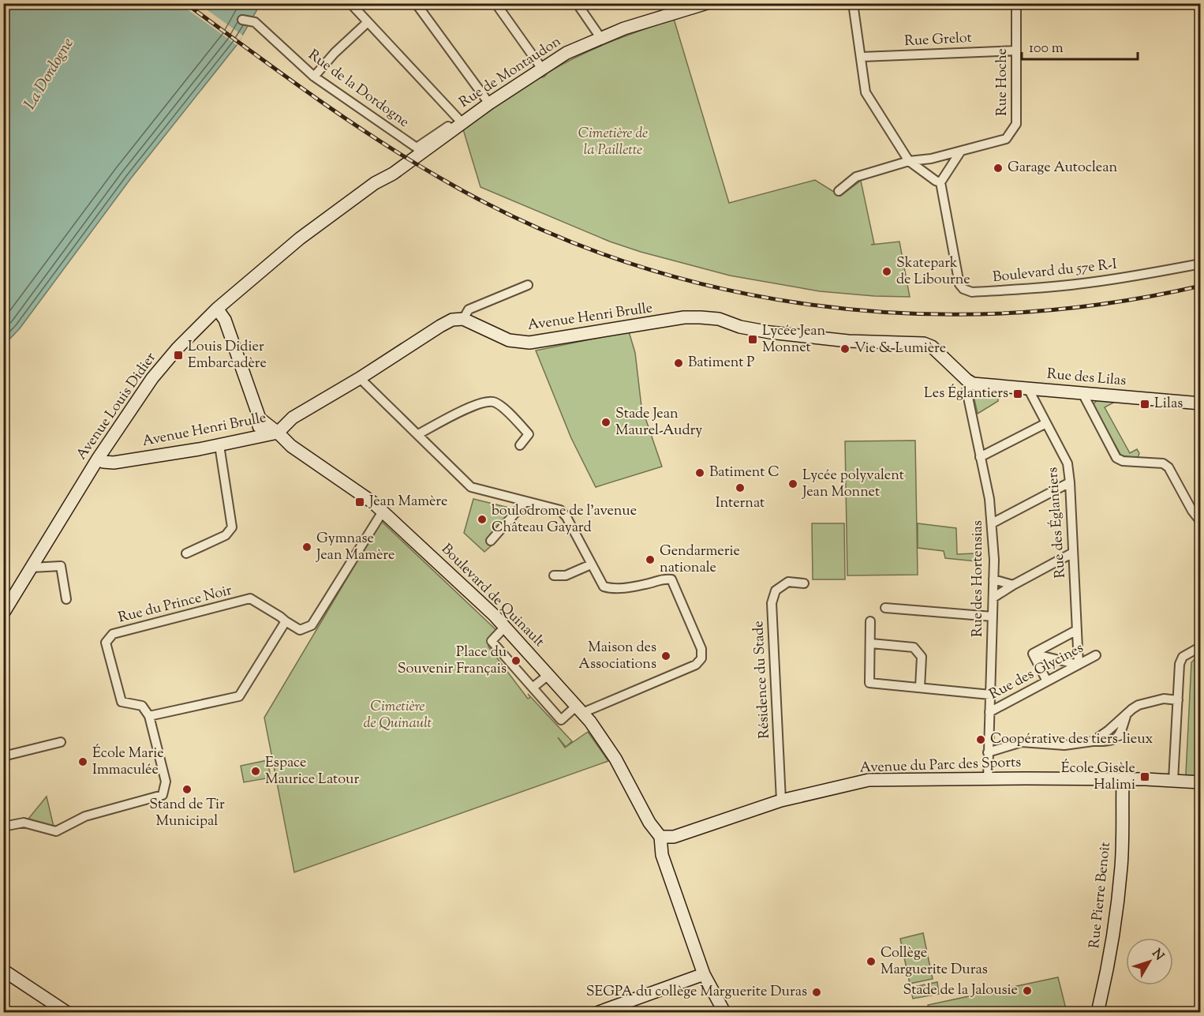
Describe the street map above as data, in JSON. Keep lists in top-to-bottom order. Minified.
{"streets":{"street":["Rue Grelot","Rue de Montaudon","Rue Hoche","Rue de la Dordogne","Boulevard du 57e R-I","Avenue Henri Brulle","Rue des Lilas","Avenue Louis Didier","Rue des Églantiers","Rue des Hortensias","Boulevard de Quinault","Rue du Prince Noir","Rue des Glycines","Résidence du Stade","Avenue du Parc des Sports","Rue Pierre Benoît"]},"crossings":[["Rue Grelot","Rue Hoche"],["Rue de Montaudon","Rue de la Dordogne"],["Rue de Montaudon","Avenue Louis Didier"],["Avenue Henri Brulle","Rue des Lilas"],["Avenue Henri Brulle","Avenue Louis Didier"],["Avenue Henri Brulle","Rue des Hortensias"],["Avenue Henri Brulle","Boulevard de Quinault"],["Rue des Lilas","Rue des Églantiers"],["Rue des Lilas","Rue des Hortensias"],["Rue des Églantiers","Rue des Glycines"],["Rue des Hortensias","Rue des Glycines"],["Rue des Hortensias","Avenue du Parc des Sports"],["Boulevard de Quinault","Avenue du Parc des Sports"],["Résidence du Stade","Avenue du Parc des Sports"],["Avenue du Parc des Sports","Rue Pierre Benoît"]],"water":["La Dordogne"],"parks":["Cimetière de la Paillette","Cimetière de Quinault"],"places":{"other":["Garage Autoclean","Skatepark de Libourne","Vie & Lumière","Batiment P","Stade Jean Maurel-Audry","Batiment C","Lycée polyvalent Jean Monnet","Internat","boulodrome de l'avenue Château Gayard","Gymnase Jean Mamère","Gendarmerie nationale","Maison des Associations","Place du Souvenir Français","Coopérative des tiers-lieux","École Marie Immaculée","Espace Maurice Latour","Stand de Tir Municipal","Collège Marguerite Duras","Stade de la Jalousie","SEGPA du collège Marguerite Duras"],"transit":["Lycée Jean Monnet","Louis Didier Embarcadère","Les Églantiers","Lilas","Jean Mamère","École Gisèle Halimi"]},"scale_bar":"100 m","north":"top right"}
